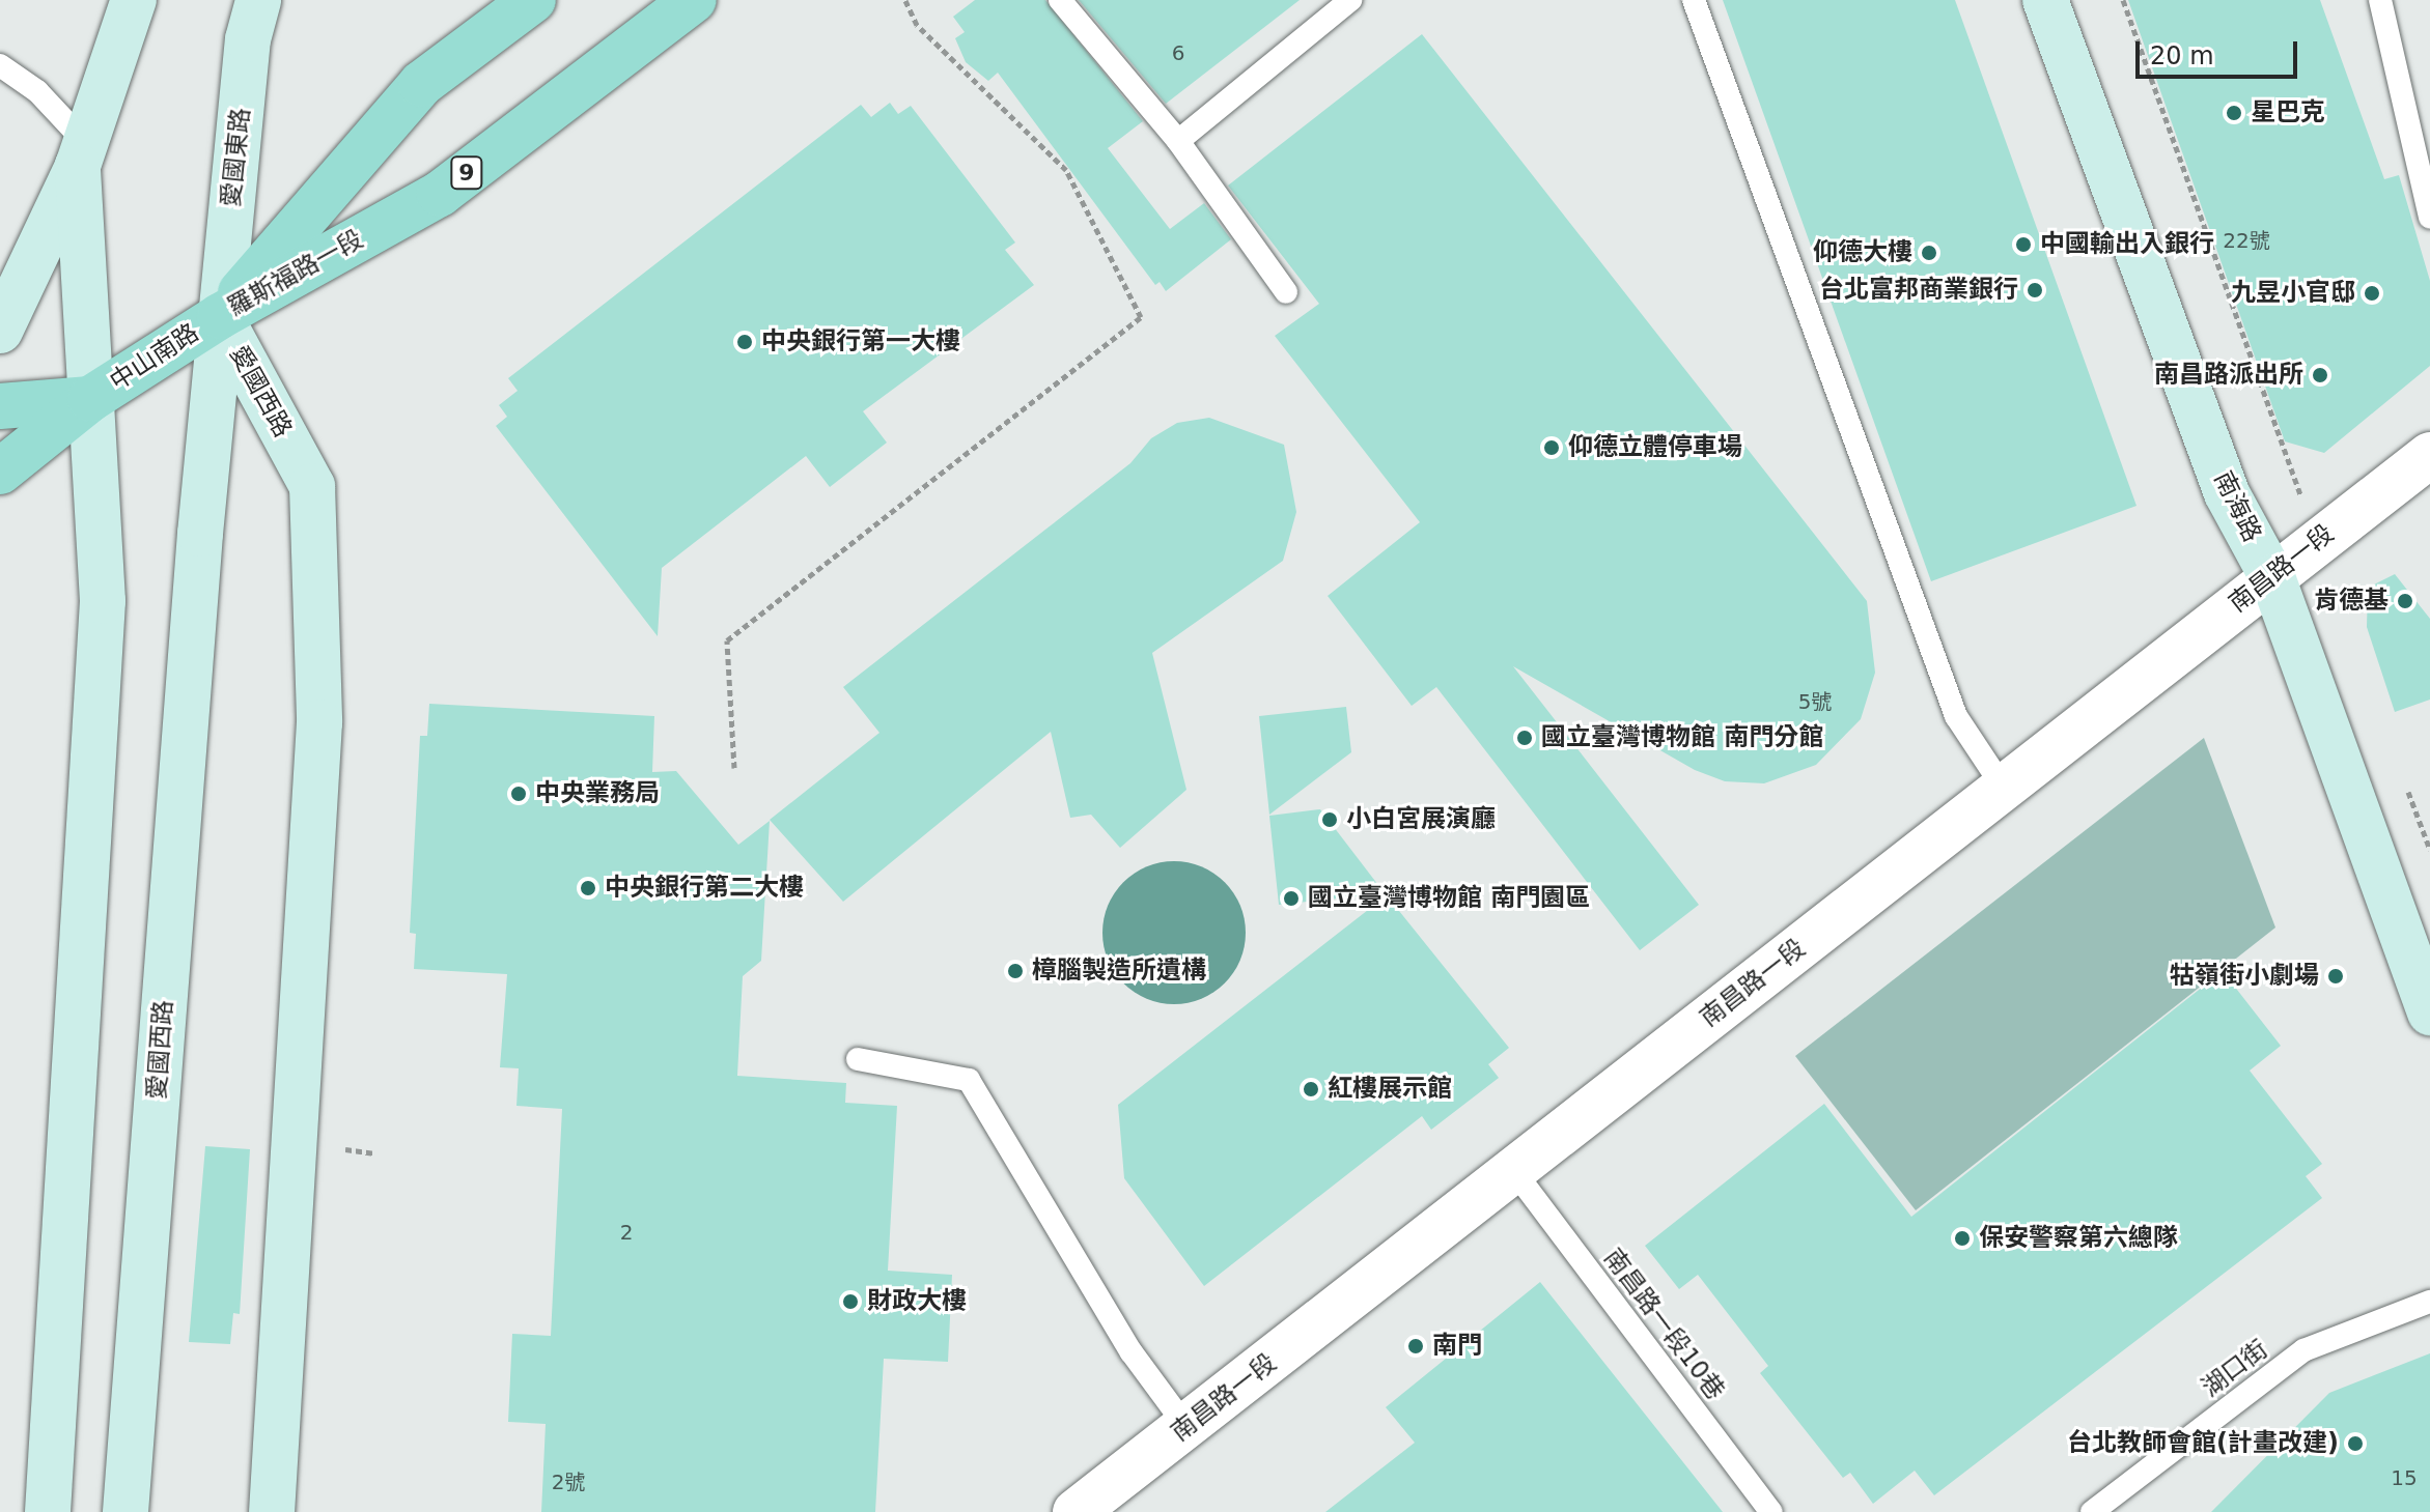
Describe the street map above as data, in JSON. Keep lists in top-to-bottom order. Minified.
{"streets":{"main road":["9","羅斯福路一段","中山南路"],"street":["愛國東路","愛國西路","南海路","南昌路一段"],"lane":["南昌路一段10巷","湖口街"]},"crossings":[["愛國東路","羅斯福路一段"],["愛國東路","中山南路"],["愛國東路","愛國西路"],["羅斯福路一段","中山南路"],["羅斯福路一段","愛國西路"],["中山南路","愛國西路"],["南海路","南昌路一段"],["南昌路一段","南昌路一段10巷"]],"places":["星巴克","中國輸出入銀行","仰德大樓","台北富邦商業銀行","九昱小官邸","中央銀行第一大樓","南昌路派出所","仰德立體停車場","肯德基","國立臺灣博物館 南門分館","中央業務局","小白宮展演廳","中央銀行第二大樓","國立臺灣博物館 南門園區","樟腦製造所遺構","牯嶺街小劇場","紅樓展示館","保安警察第六總隊","財政大樓","南門","台北教師會館(計畫改建)"],"house_numbers":["6","22號","5號","2","15","2號"],"scale_bar":"20 m"}
